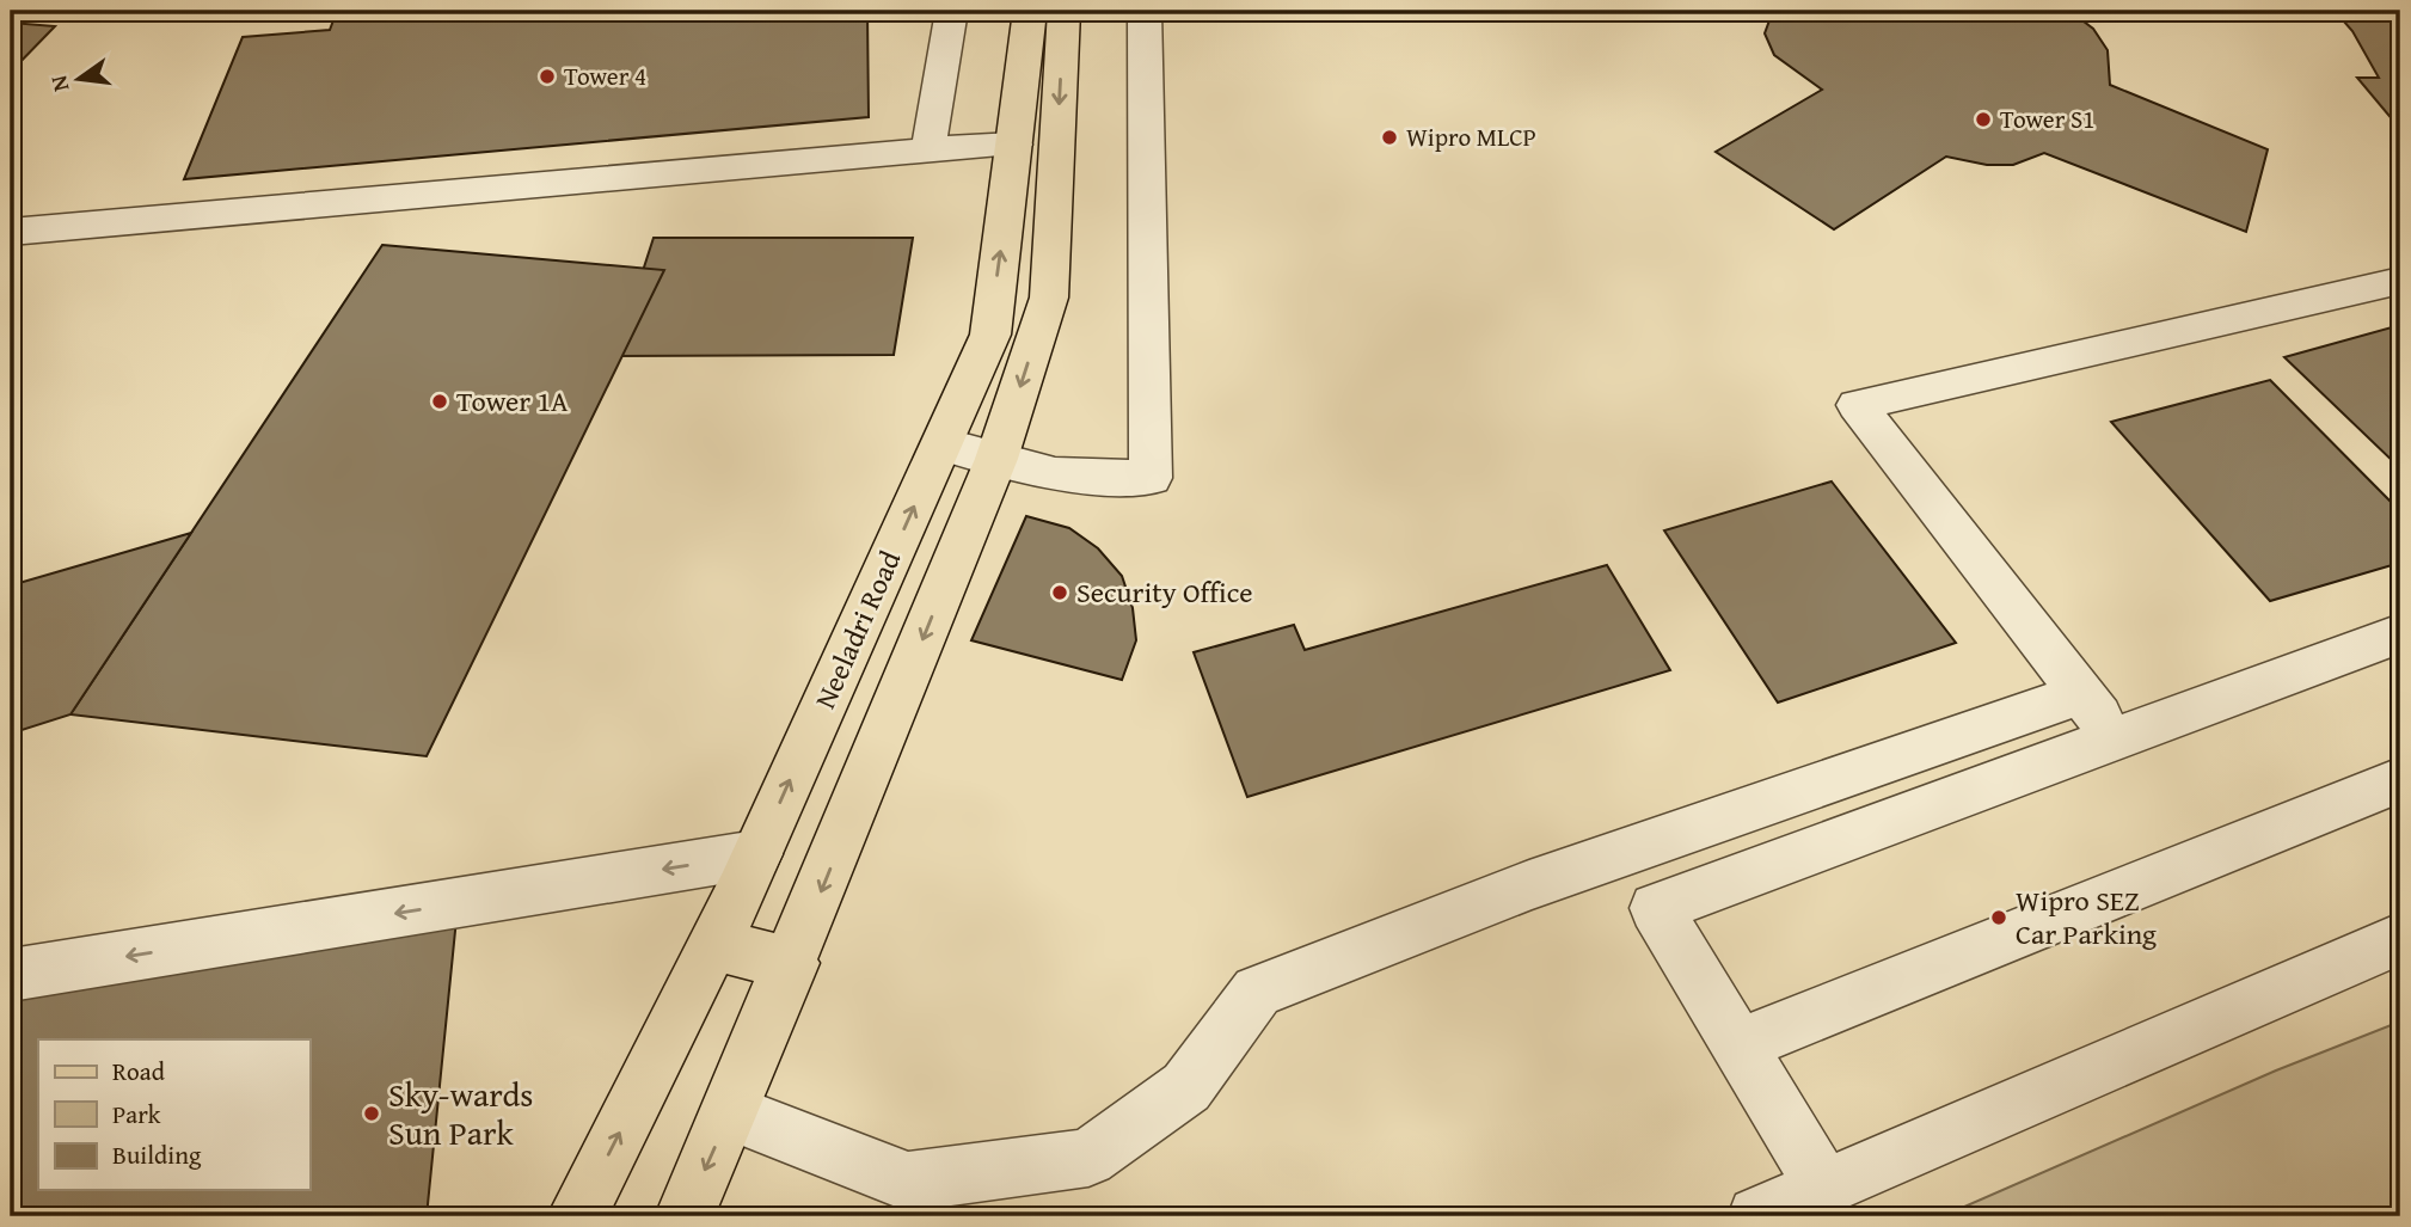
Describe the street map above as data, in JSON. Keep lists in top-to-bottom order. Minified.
{"streets":{"main road":["Neeladri Road"]},"places":["Tower 4","Tower S1","Wipro MLCP","Tower 1A","Security Office","Wipro SEZ Car Parking","Sky-wards Sun Park"],"legend":["Road","Park","Building"],"north":"left"}
